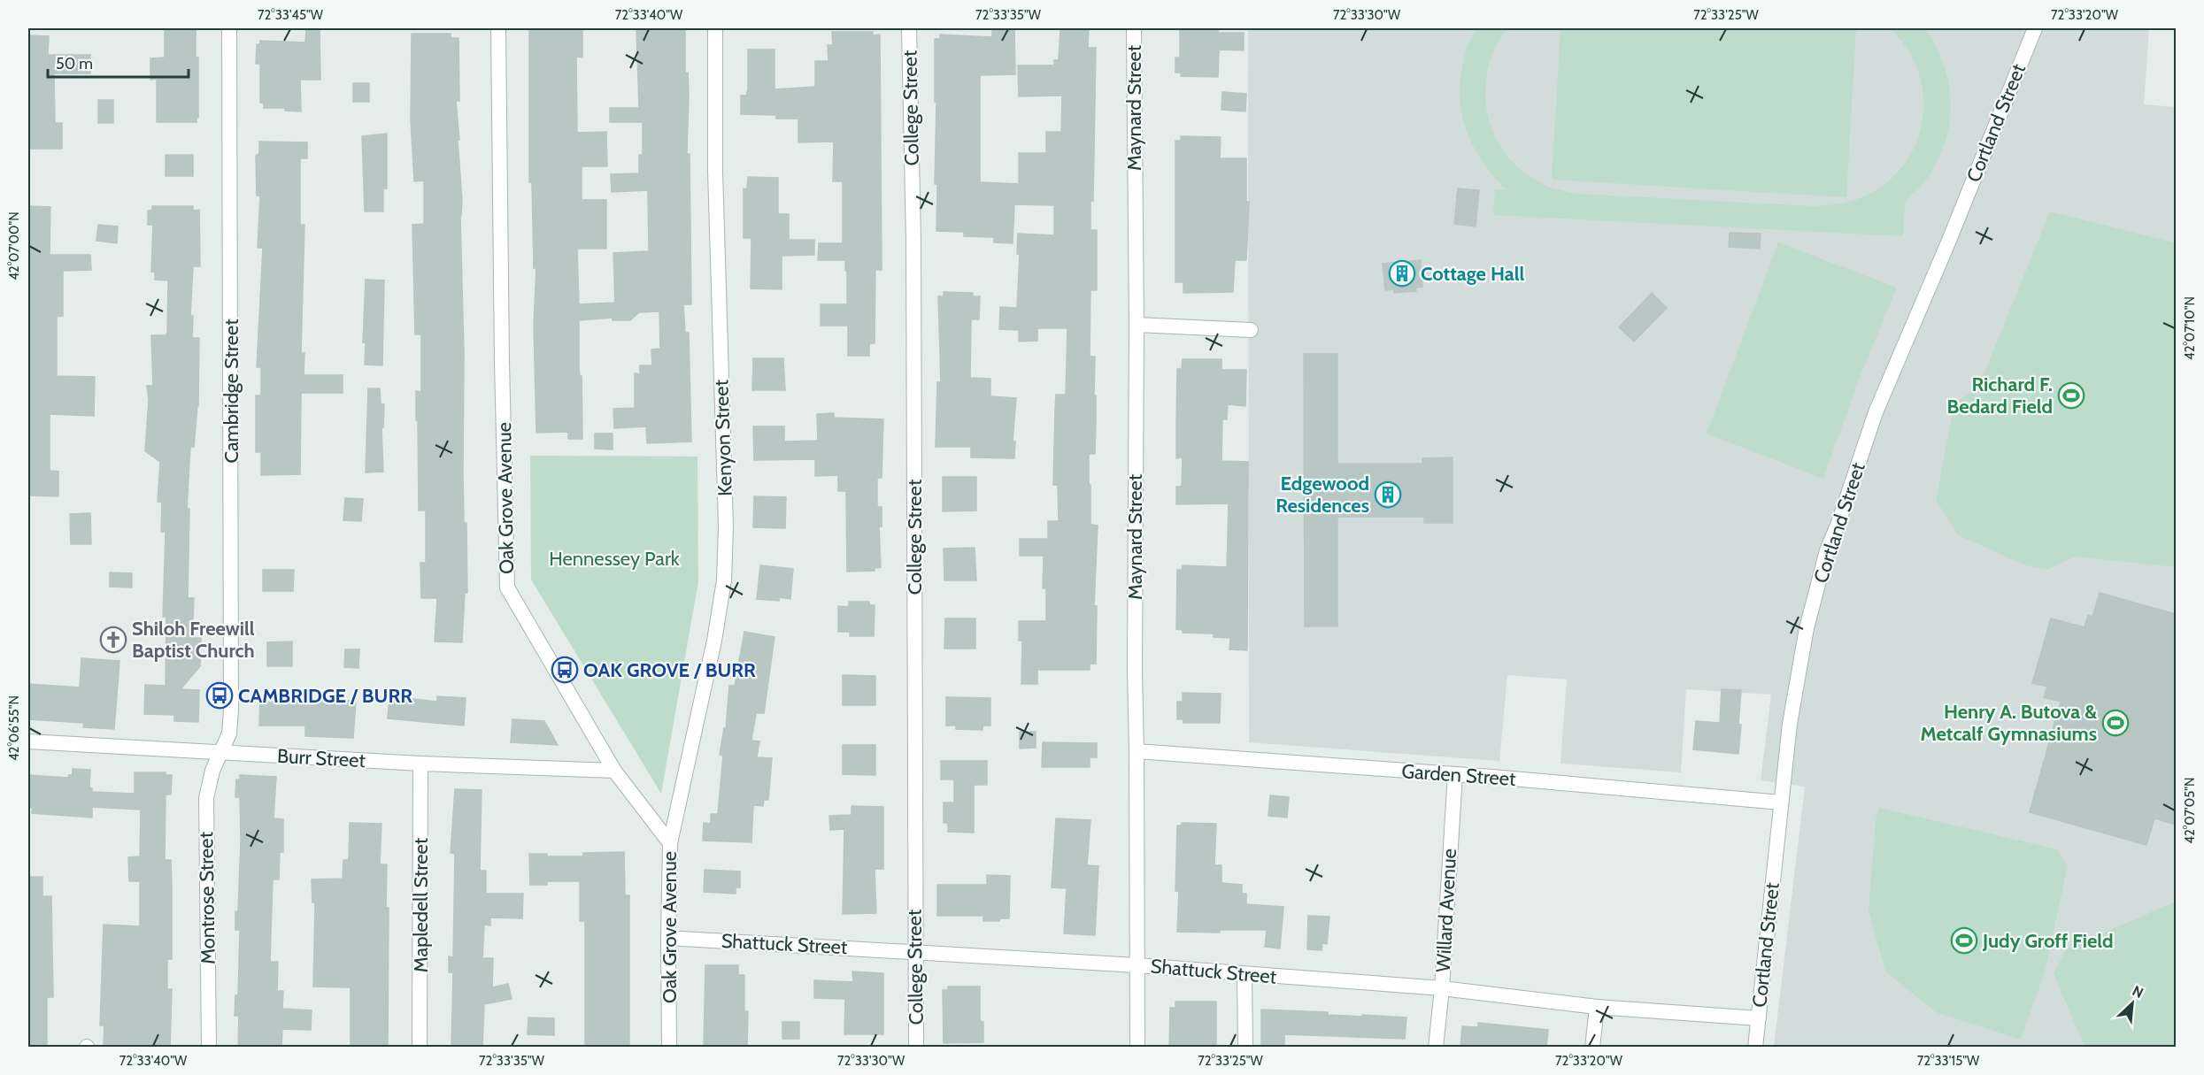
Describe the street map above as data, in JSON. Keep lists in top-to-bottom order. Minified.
{"streets":{"street":["College Street","Maynard Street","Cortland Street","Cambridge Street","Kenyon Street","Oak Grove Avenue","Burr Street","Garden Street","Montrose Street","Mapledell Street","Willard Avenue","Shattuck Street"]},"crossings":[["College Street","Shattuck Street"],["Maynard Street","Garden Street"],["Maynard Street","Shattuck Street"],["Cortland Street","Garden Street"],["Cortland Street","Shattuck Street"],["Cambridge Street","Burr Street"],["Cambridge Street","Montrose Street"],["Kenyon Street","Oak Grove Avenue"],["Oak Grove Avenue","Burr Street"],["Oak Grove Avenue","Shattuck Street"],["Burr Street","Montrose Street"],["Burr Street","Mapledell Street"],["Garden Street","Willard Avenue"],["Willard Avenue","Shattuck Street"]],"parks":["Hennessey Park"],"places":{"building":["Cottage Hall","Edgewood Residences"],"sports":["Richard F. Bedard Field","Henry A. Butova & Metcalf Gymnasiums","Judy Groff Field"],"church":["Shiloh Freewill Baptist Church"],"bus stop":["OAK GROVE / BURR","CAMBRIDGE / BURR"]},"scale_bar":"50 m","north":"top right","coordinates":["72°33'45\"W","72°33'40\"W","72°33'35\"W","72°33'30\"W","72°33'25\"W","72°33'20\"W","42°07'00\"N","42°07'10\"N","42°06'55\"N","42°07'05\"N","72°33'15\"W"]}
